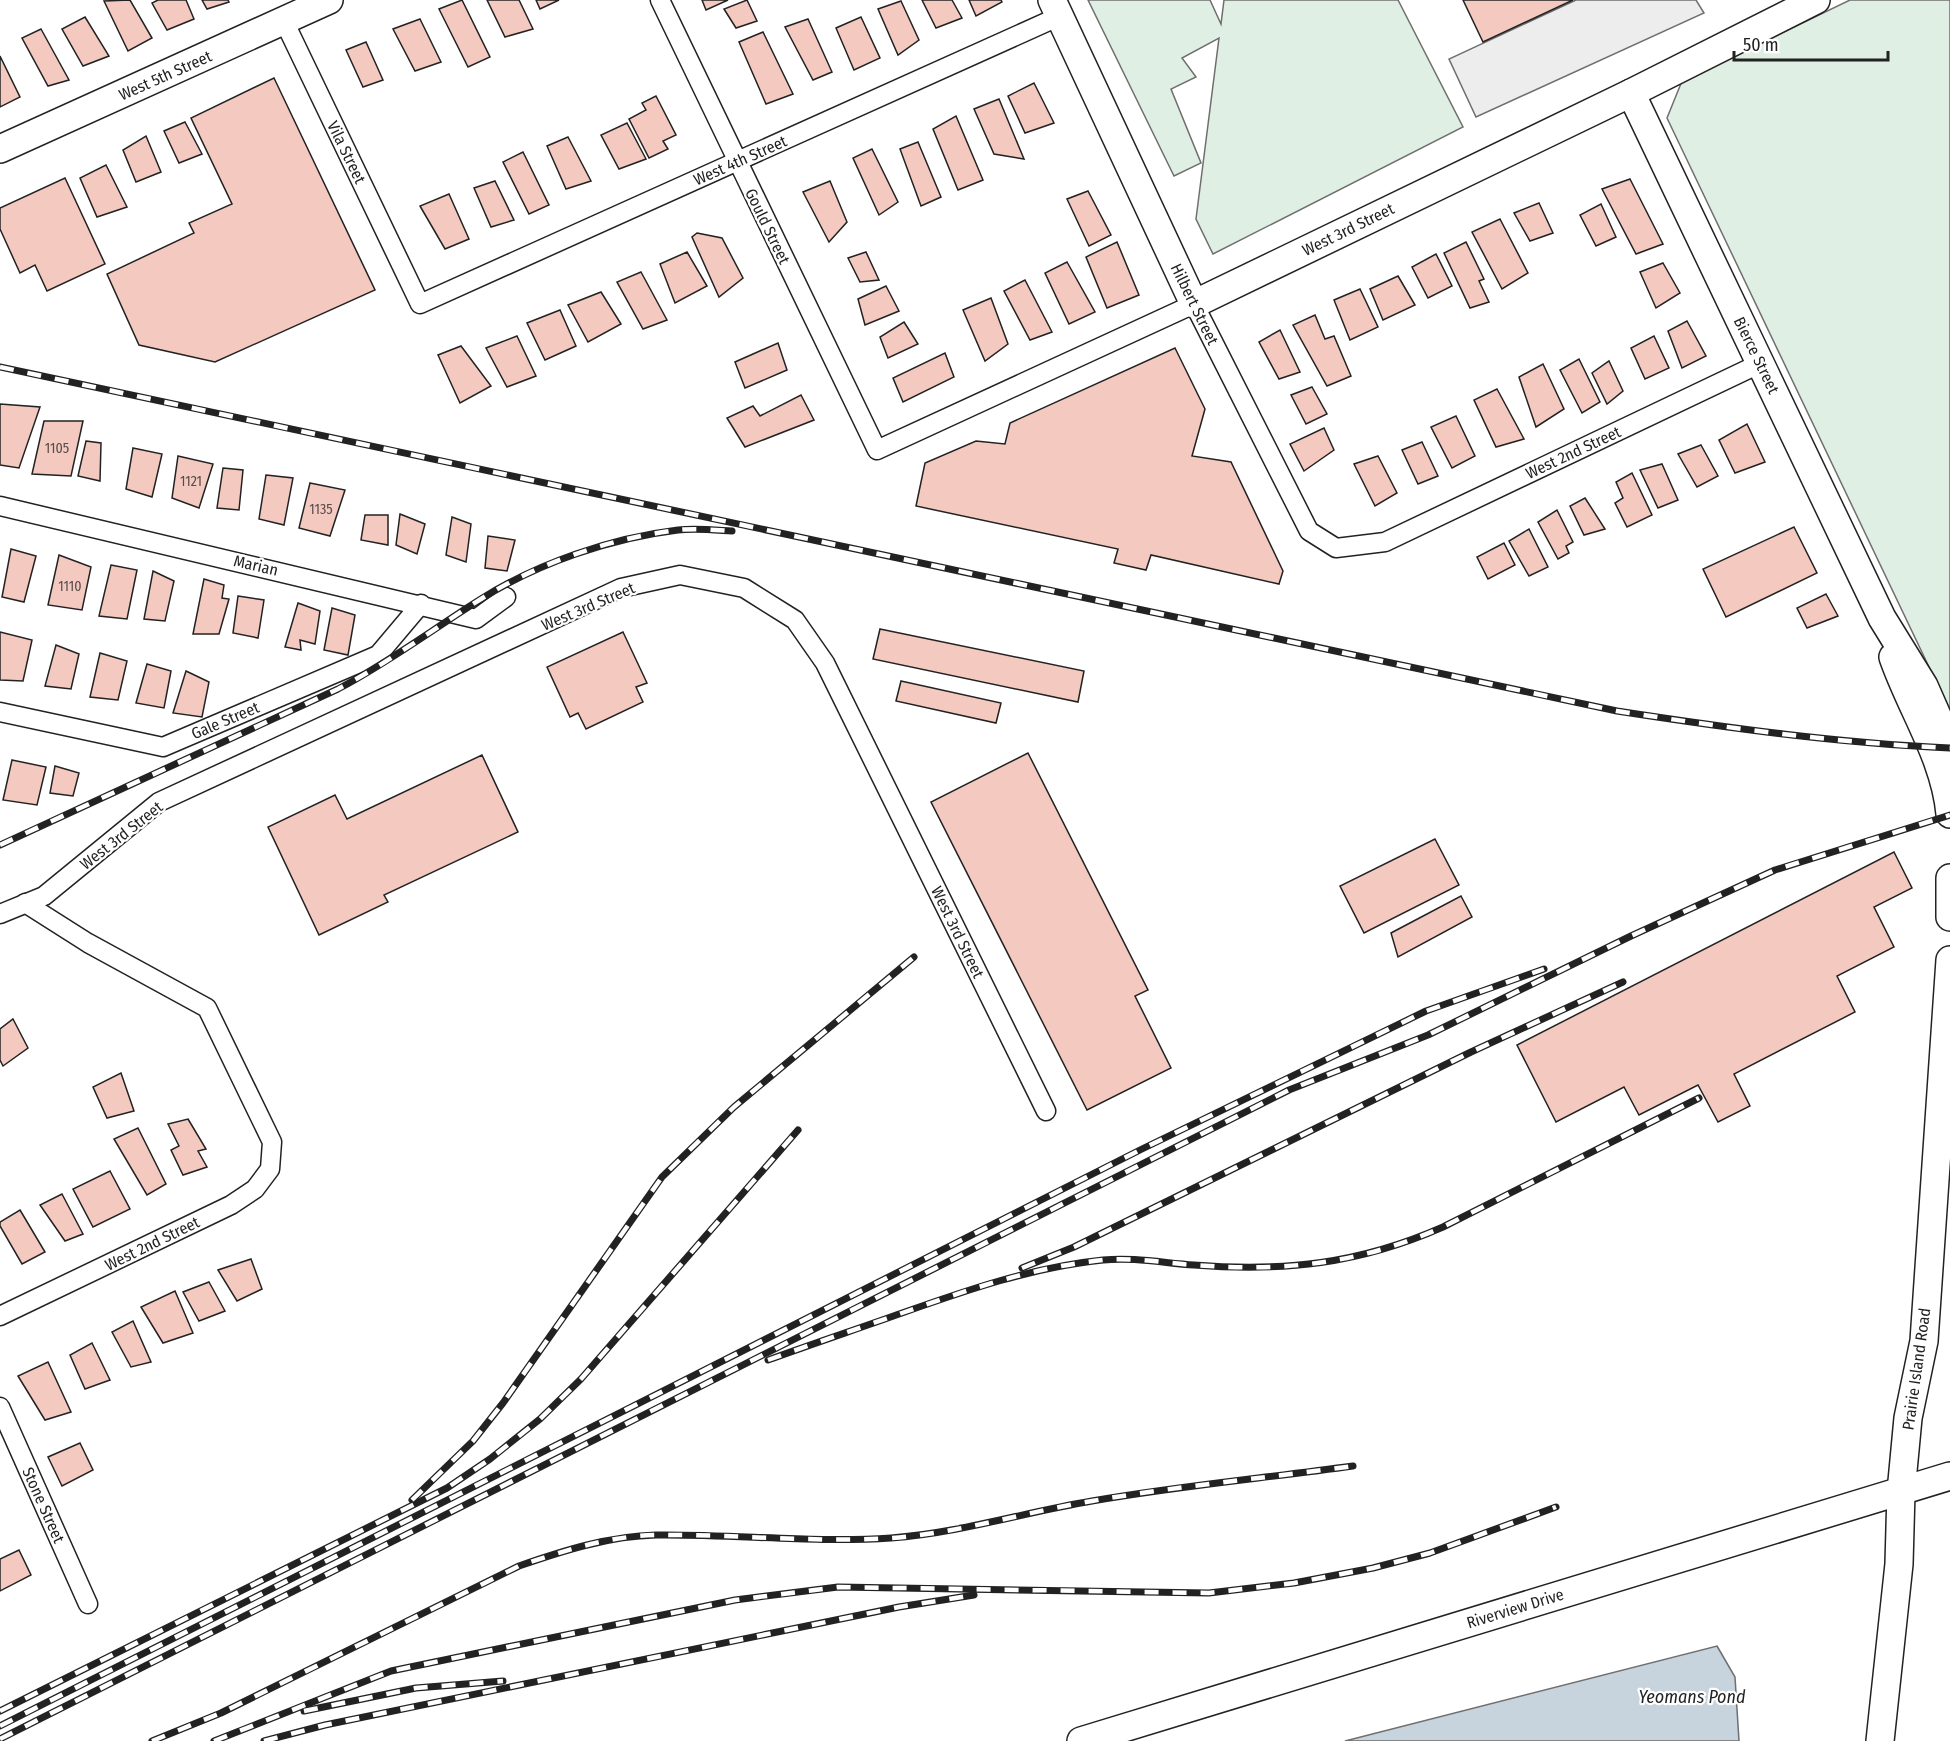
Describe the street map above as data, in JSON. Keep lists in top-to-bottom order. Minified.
{"streets":{"street":["West 5th Street","Vila Street","West 4th Street","Gould Street","West 3rd Street","Hilbert Street","Bierce Street","West 2nd Street","Marian","Gale Street","Prairie Island Road","Stone Street","Riverview Drive"]},"crossings":[["West 5th Street","Vila Street"],["Vila Street","West 4th Street"],["West 4th Street","Gould Street"],["West 4th Street","Hilbert Street"],["Gould Street","West 3rd Street"],["West 3rd Street","Hilbert Street"],["West 3rd Street","Bierce Street"],["West 3rd Street","West 2nd Street"],["Hilbert Street","West 2nd Street"],["Bierce Street","West 2nd Street"],["Marian","Gale Street"],["Prairie Island Road","Riverview Drive"]],"water":["Yeomans Pond"],"house_numbers":["1105","1121","1135","1110"],"scale_bar":"50 m"}
